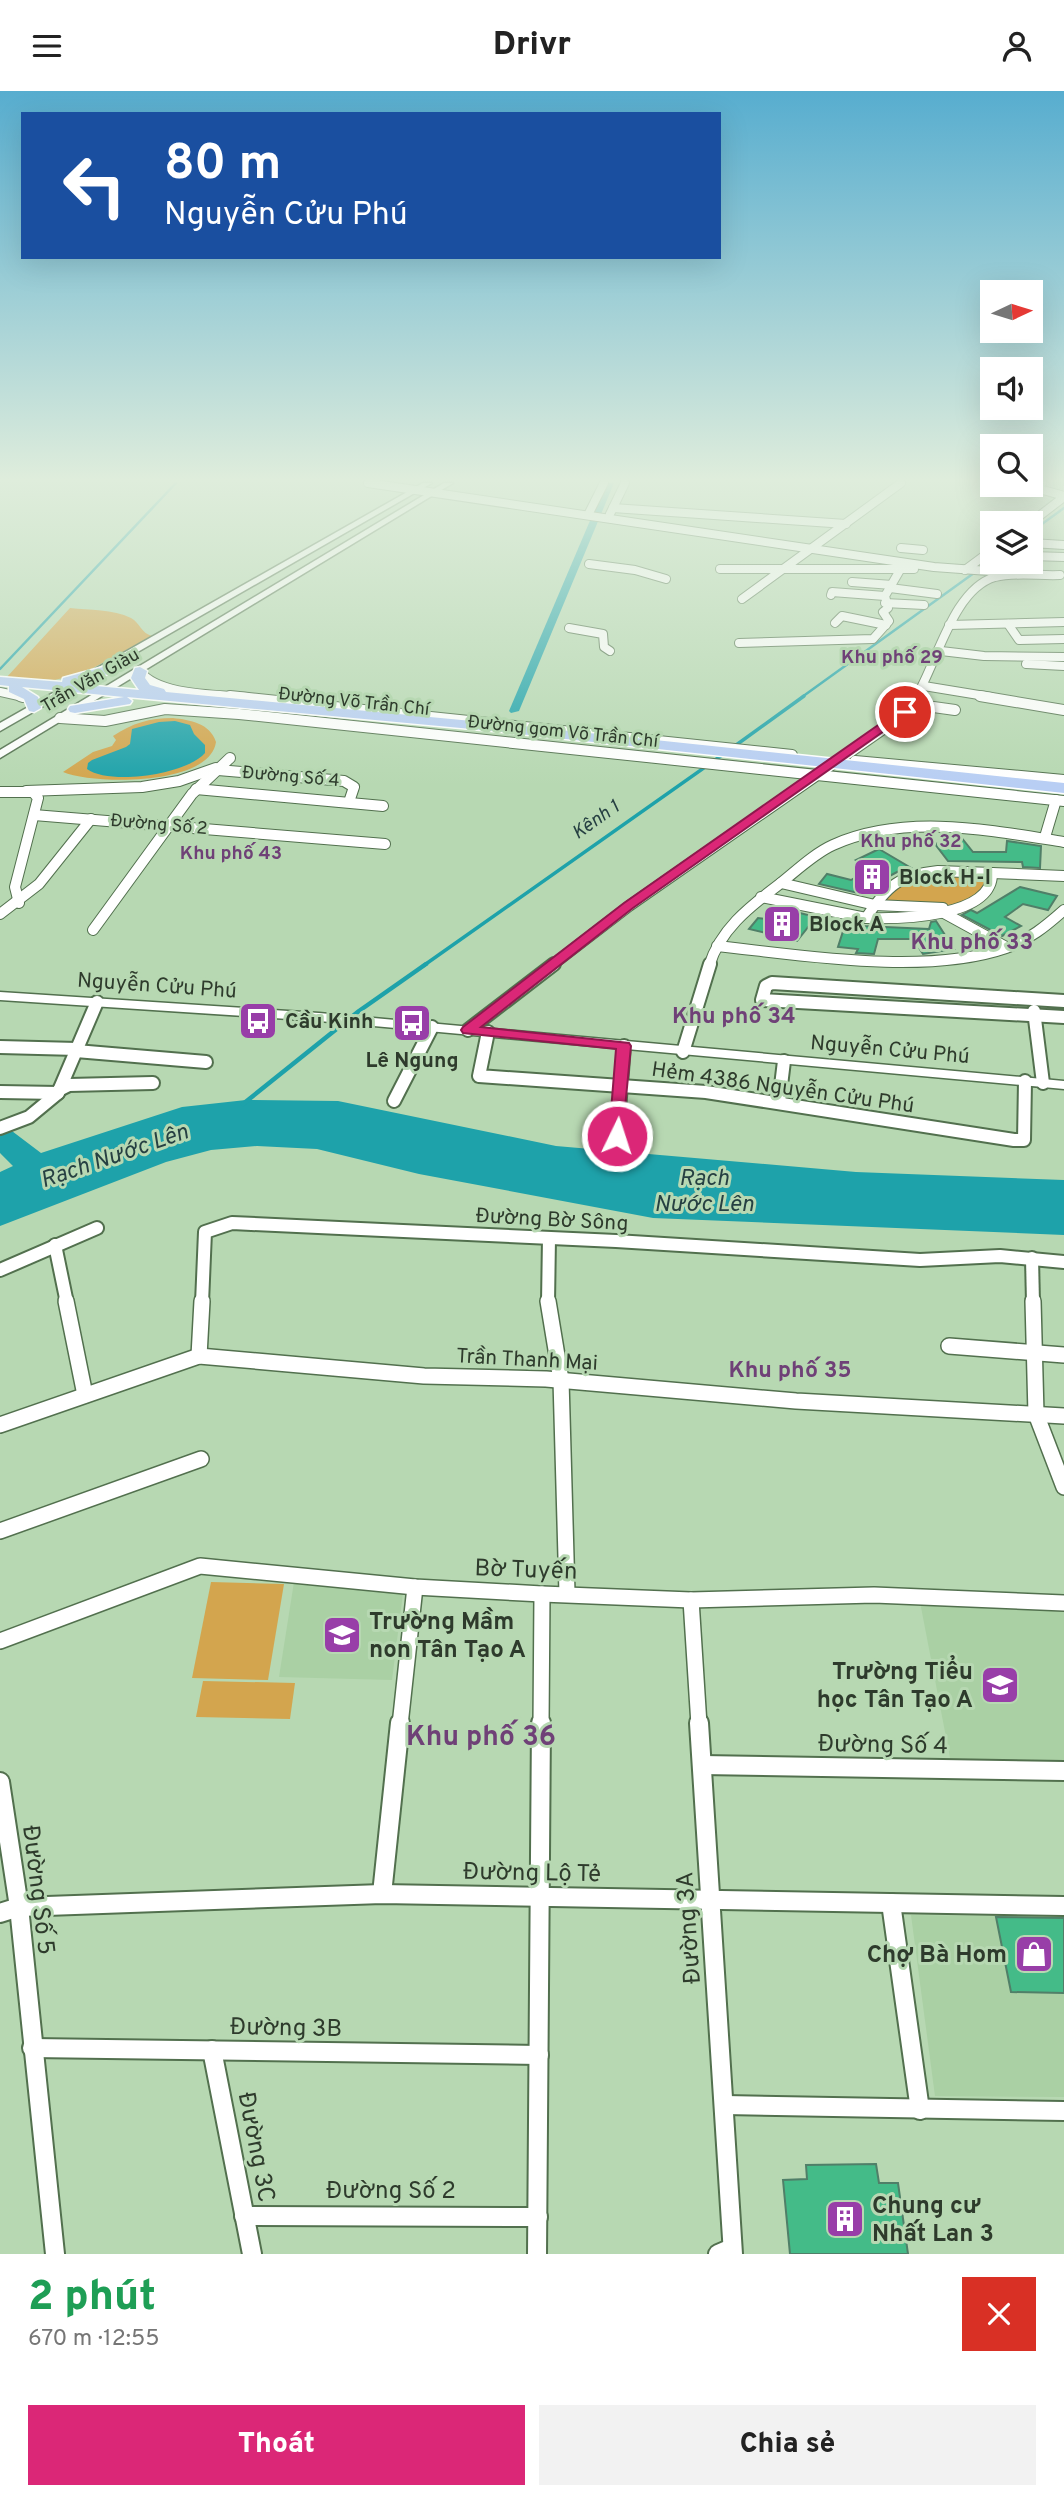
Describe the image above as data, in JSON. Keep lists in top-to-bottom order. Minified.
{"streets":{"highway":["Đường Võ Trần Chí"],"main road":["Trần Văn Giàu","Nguyễn Cửu Phú"],"street":["Đường gom Võ Trần Chí","Đường Số 4","Đường Số 2","Hẻm 4386 Nguyễn Cửu Phú","Đường Bờ Sông","Trần Thanh Mại","Bờ Tuyến","Đường Lộ Tẻ","Đường Số 5","Đường 3A","Đường 3B","Đường 3C"]},"crossings":[["Trần Văn Giàu","Đường Võ Trần Chí"],["Trần Văn Giàu","Đường gom Võ Trần Chí"],["Đường Võ Trần Chí","Đường gom Võ Trần Chí"],["Đường Số 4","Đường 3A"],["Đường Số 2","Đường 3C"],["Nguyễn Cửu Phú","Hẻm 4386 Nguyễn Cửu Phú"],["Đường Bờ Sông","Trần Thanh Mại"],["Bờ Tuyến","Đường 3A"],["Đường Lộ Tẻ","Đường Số 5"],["Đường Lộ Tẻ","Đường 3A"],["Đường Số 5","Đường 3B"],["Đường 3B","Đường 3C"]],"districts":["Khu phố 29","Khu phố 32","Khu phố 43","Khu phố 33","Khu phố 34","Khu phố 35","Khu phố 36"],"water":["Kênh 1","Rạch Nước Lên"],"places":{"building":["Block H-I","Block A","Chung cư Nhất Lan 3"],"bus stop":["Cầu Kinh","Lê Ngung"],"school or university":["Trường Mầm non Tân Tạo A","Trường Tiểu học Tân Tạo A"],"shop":["Chợ Bà Hom"]},"north":"right","page":{"header":"Drivr","turn":["80 m","Nguyễn Cửu Phú"],"heading":["2 phút","670 m · 12:55"],"buttons":["Thoát","Chia sẻ"]}}
